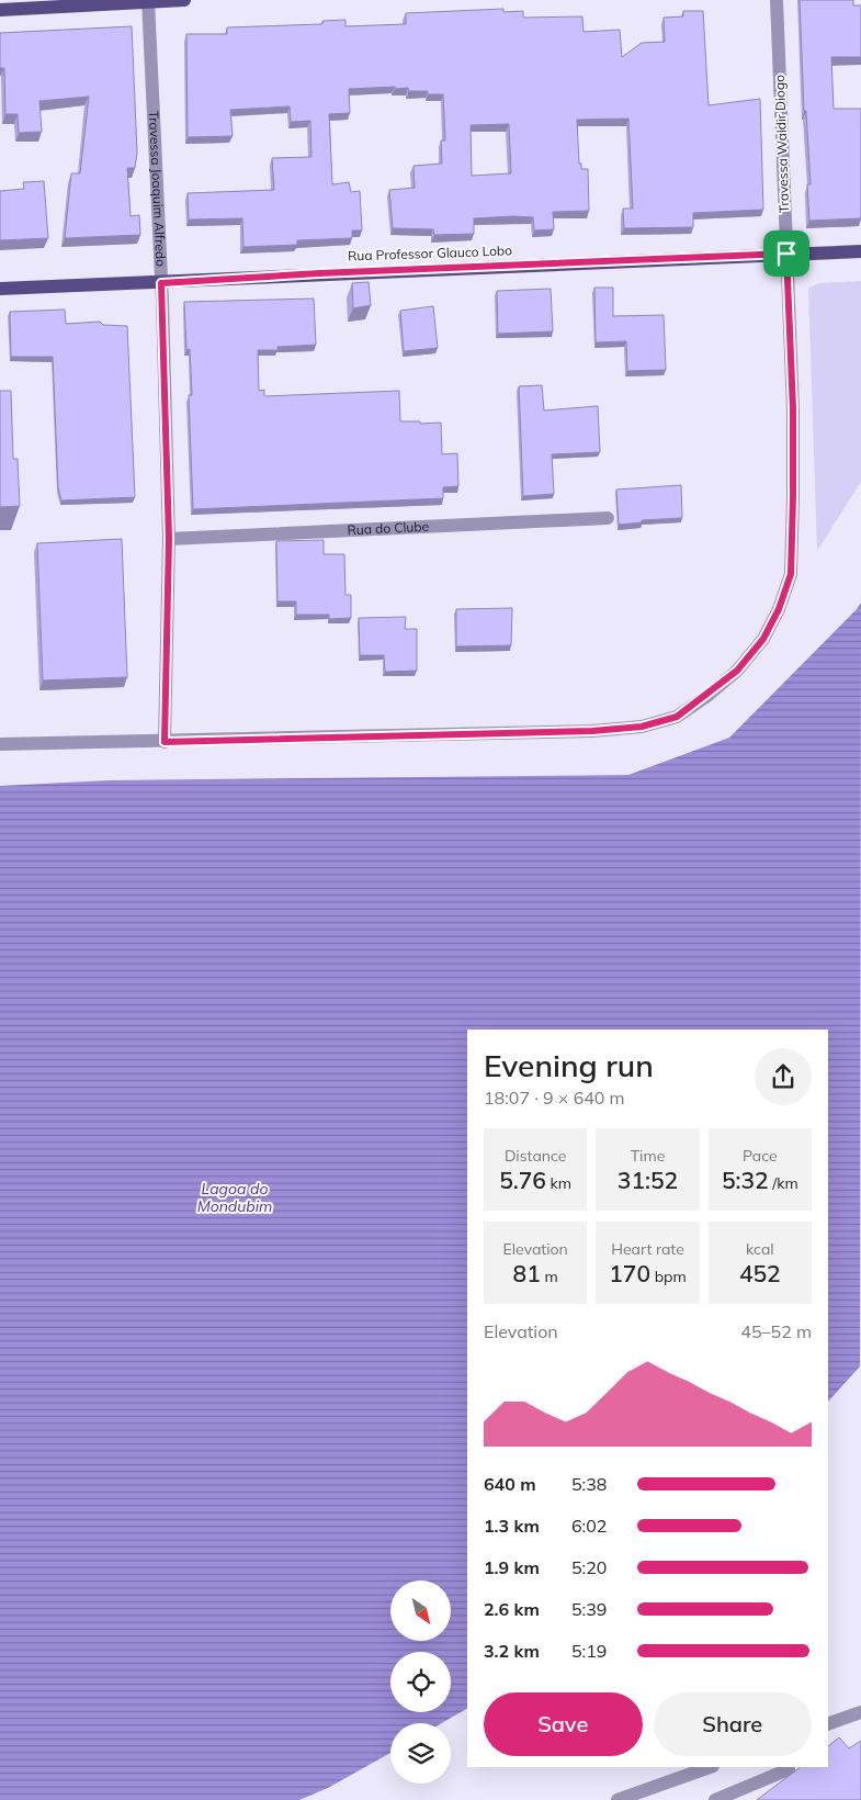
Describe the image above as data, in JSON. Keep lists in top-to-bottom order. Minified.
{"streets":{"main road":["Rua Professor Glauco Lobo"],"street":["Travessa Waldir Diogo","Travessa Joaquim Alfredo","Rua do Clube"]},"crossings":[["Travessa Waldir Diogo","Travessa Joaquim Alfredo"],["Travessa Waldir Diogo","Rua Professor Glauco Lobo"],["Travessa Joaquim Alfredo","Rua Professor Glauco Lobo"],["Travessa Joaquim Alfredo","Rua do Clube"]],"water":["Lagoa do Mondubim"],"north":"bottom right","page":{"heading":["Evening run","18:07 · 9 × 640 m"],"stats":[["Distance","5.76 km"],["Time","31:52"],["Pace","5:32 /km"],["Elevation","81 m"],["Heart rate","170 bpm"],["kcal","452"]],"chart":["Elevation","45–52 m"],"list":[{"name":"640 m","note":"5:38"},{"name":"1.3 km","note":"6:02"},{"name":"1.9 km","note":"5:20"},{"name":"2.6 km","note":"5:39"},{"name":"3.2 km","note":"5:19"}],"buttons":["Save","Share"]}}
